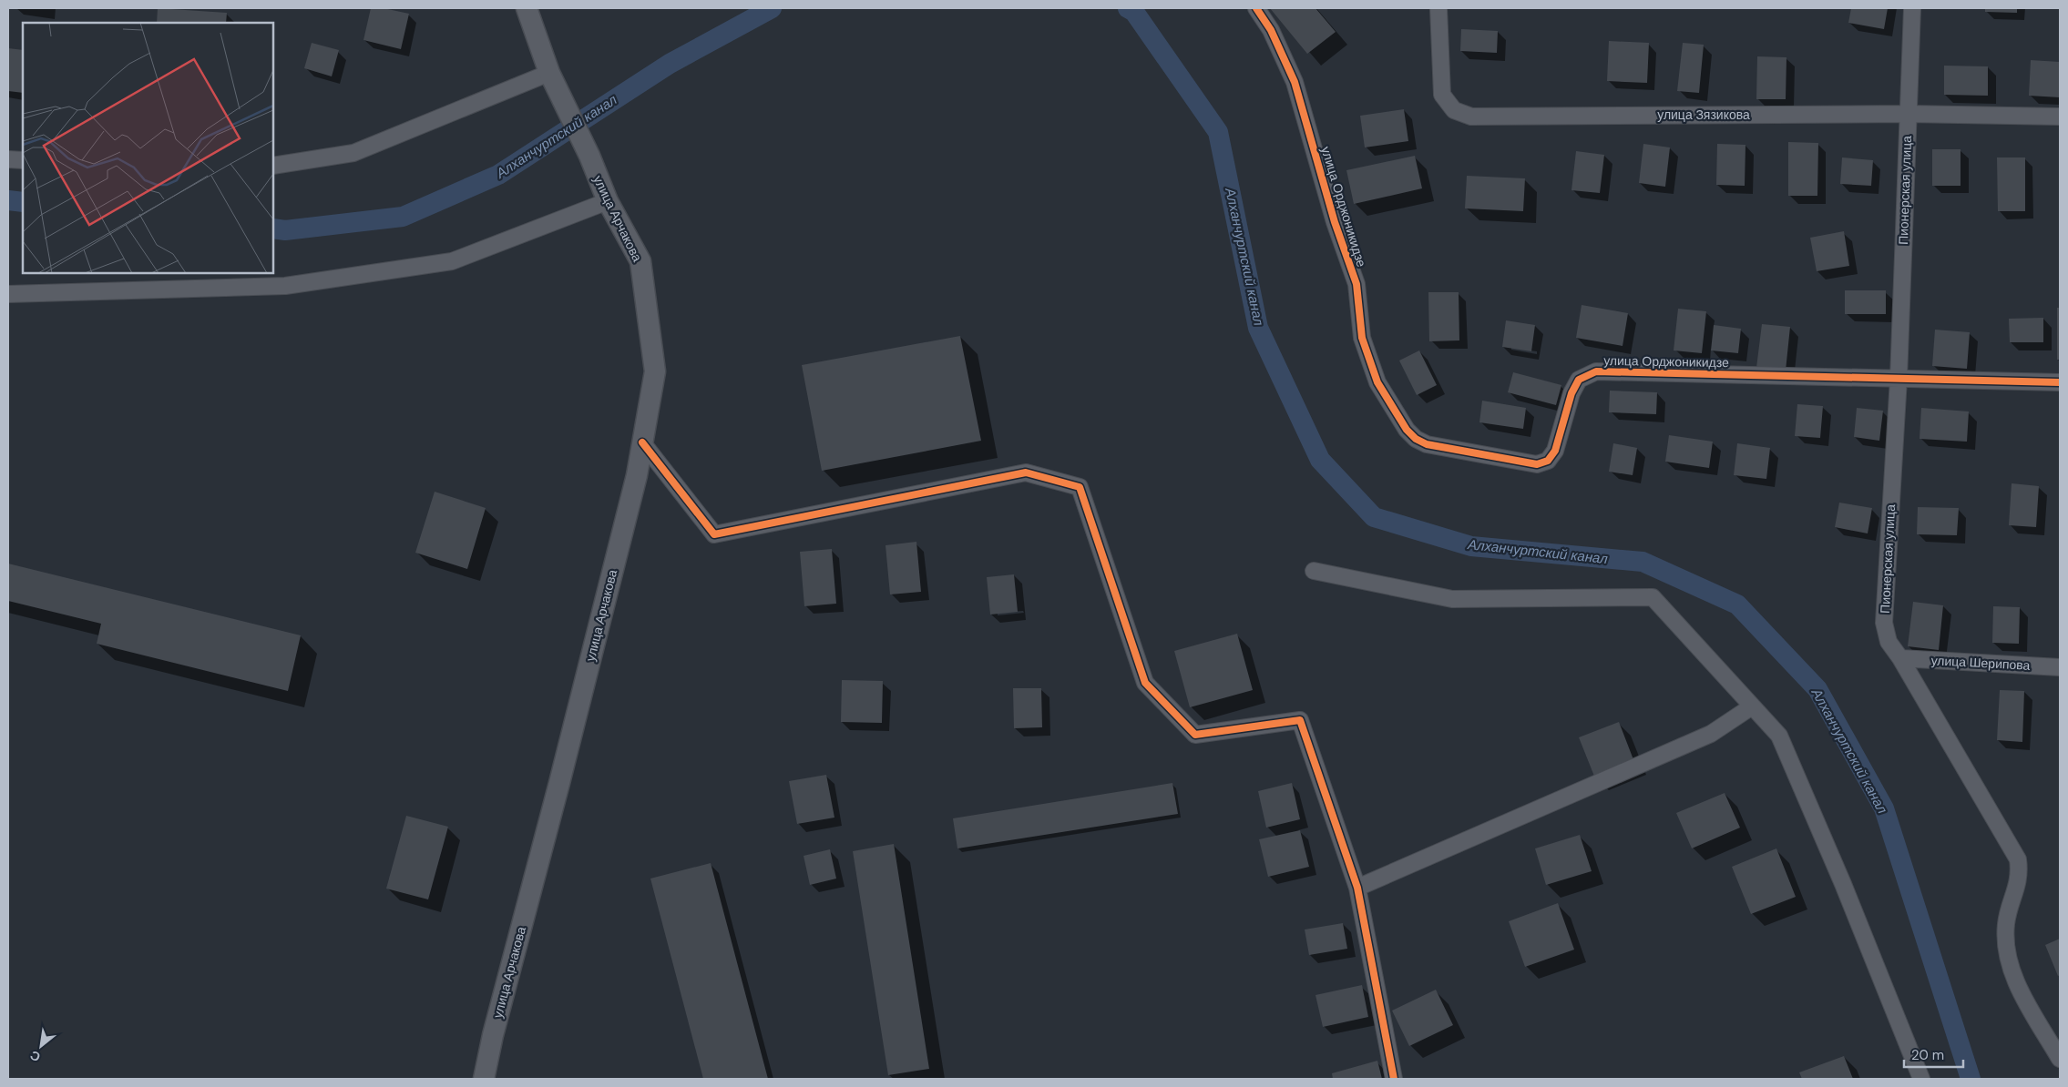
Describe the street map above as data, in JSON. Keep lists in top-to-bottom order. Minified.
{"streets":{"street":["улица Зязикова","Пионерская улица","улица Орджоникидзе","улица Арчакова","улица Шерипова"]},"crossings":[["улица Зязикова","Пионерская улица"],["Пионерская улица","улица Орджоникидзе"],["Пионерская улица","улица Шерипова"]],"water":["Алханчуртский канал"],"scale_bar":"20 m","north":"bottom left"}
